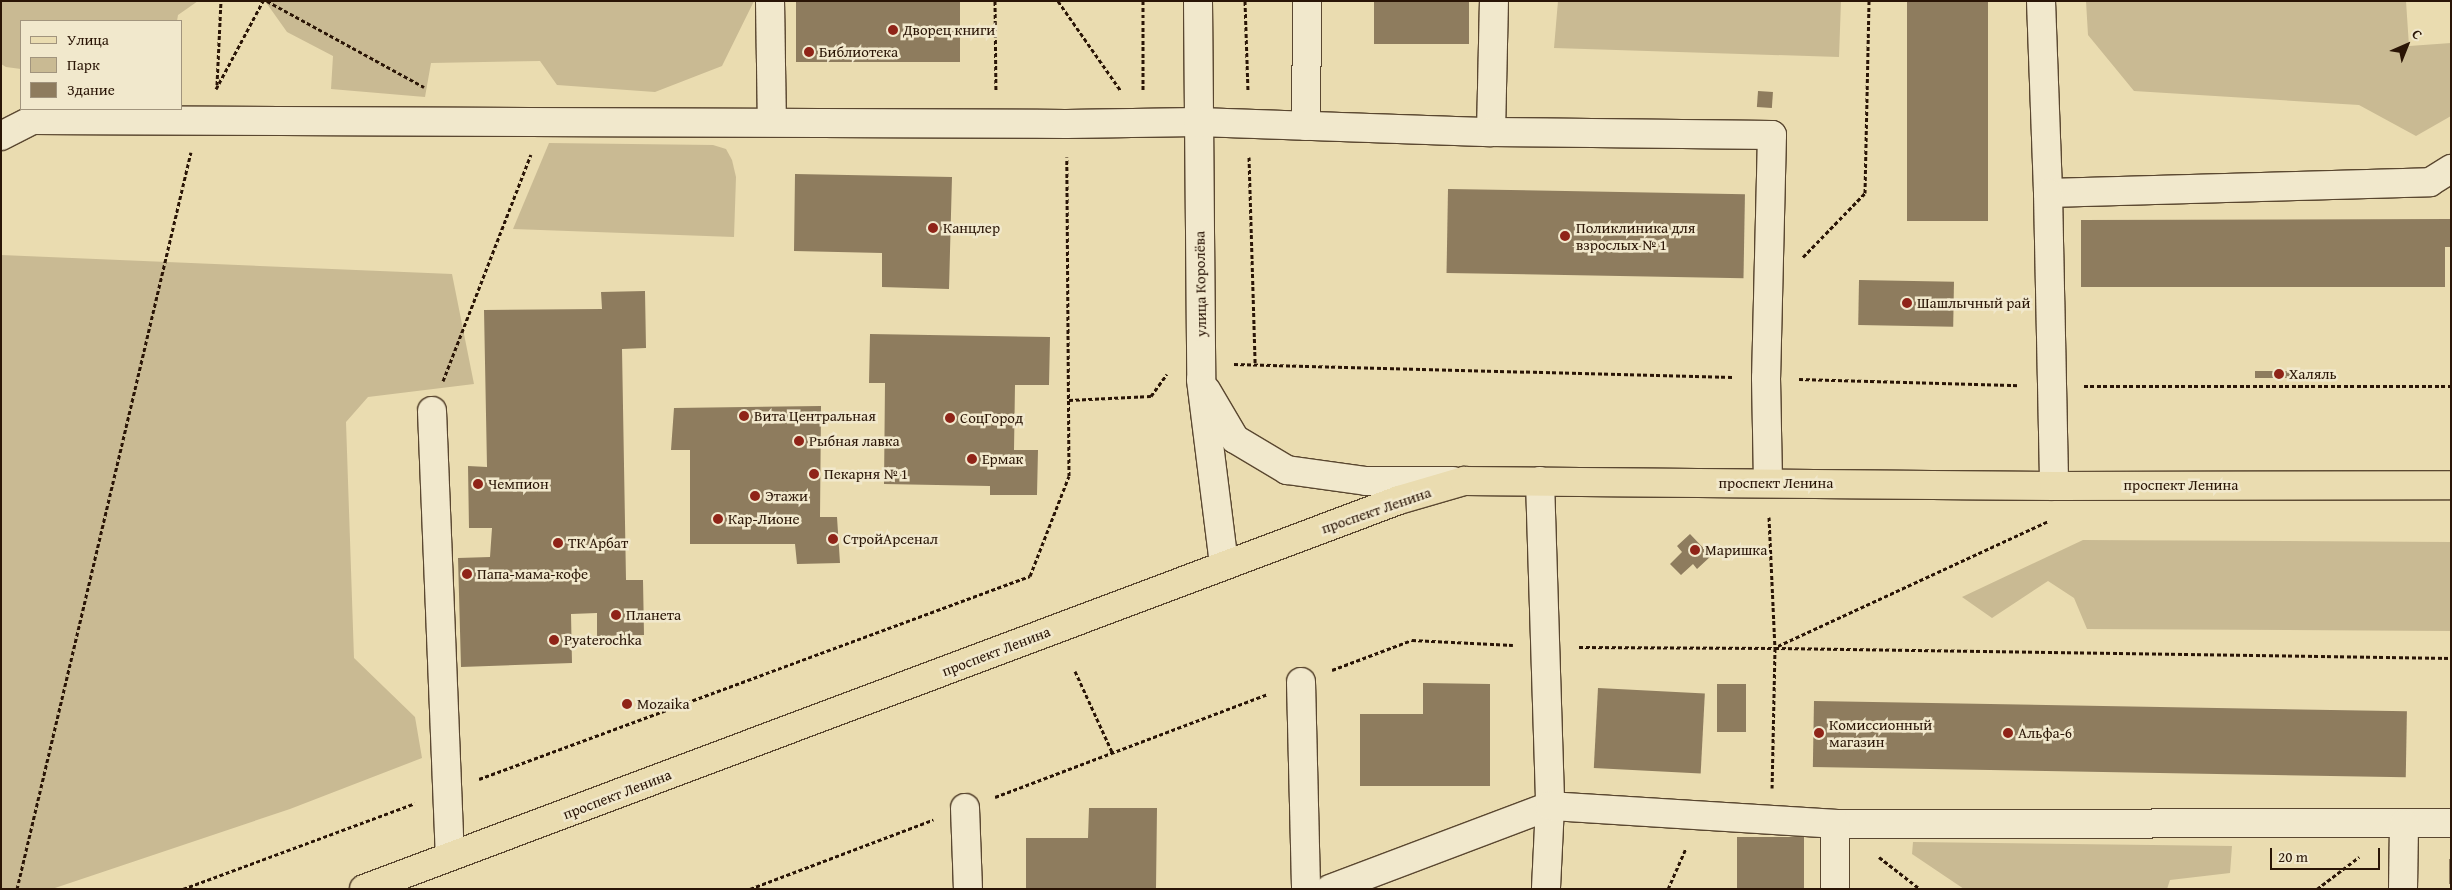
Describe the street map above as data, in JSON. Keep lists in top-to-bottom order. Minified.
{"streets":{"main road":["проспект Ленина"],"street":["улица Королёва"]},"crossings":[["улица Королёва","проспект Ленина"]],"places":["Дворец книги","Библиотека","Канцлер","Поликлиника для взрослых № 1","Шашлычный рай","Халяль","Вита Центральная","СоцГород","Рыбная лавка","Ермак","Пекарня № 1","Чемпион","Этажи","Кар-Лионе","СтройАрсенал","ТК Арбат","Маришка","Папа-мама-кофе","Планета","Pyaterochka","Mozaika","Комиссионный магазин","Альфа-6"],"legend":["Улица","Парк","Здание"],"scale_bar":"20 m","north":"top right"}
